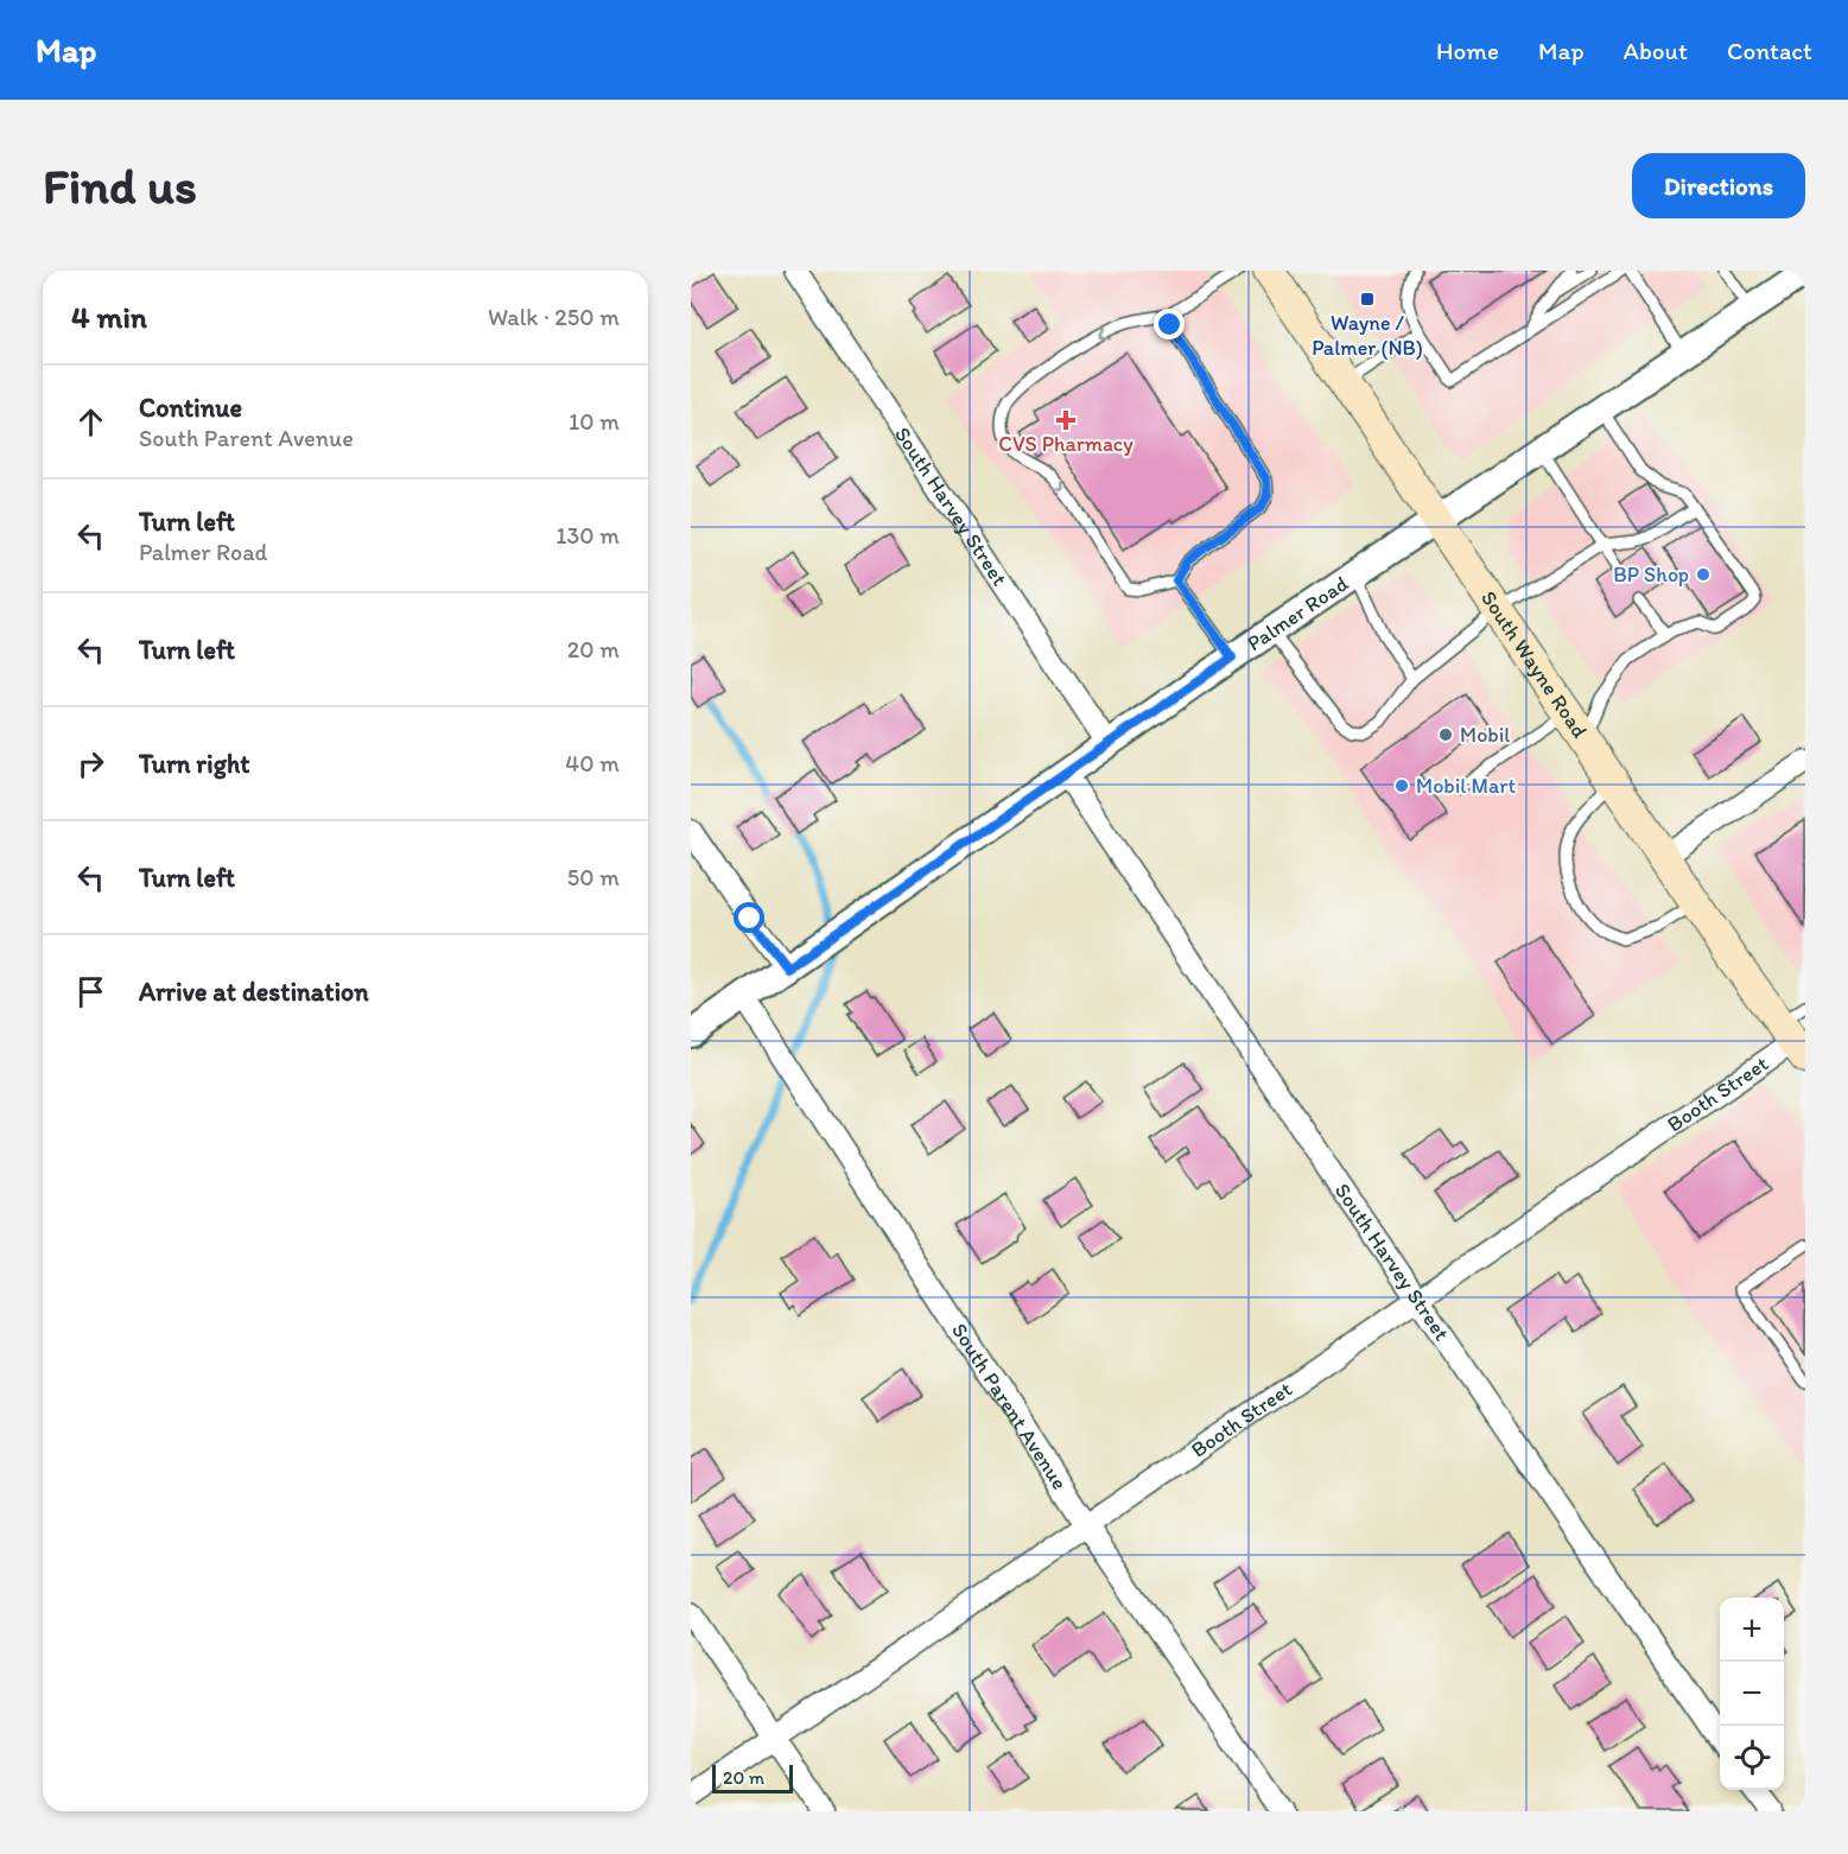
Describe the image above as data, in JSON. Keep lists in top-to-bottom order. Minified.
{"streets":{"main road":["South Wayne Road"],"street":["South Harvey Street","Palmer Road","Booth Street","South Parent Avenue"]},"crossings":[["South Harvey Street","Palmer Road"],["South Harvey Street","Booth Street"],["Palmer Road","South Wayne Road"],["Palmer Road","South Parent Avenue"],["South Wayne Road","Booth Street"],["Booth Street","South Parent Avenue"]],"places":{"transit":["Wayne / Palmer (NB)"],"health":["CVS Pharmacy"],"other":["BP Shop","Mobil","Mobil Mart"]},"scale_bar":"20 m","page":{"header":"Map","nav":["Home","Map","About","Contact"],"buttons":"Directions","title":"Find us","heading":["4 min","Walk · 250 m"],"list":[["Continue","South Parent Avenue","10 m"],["Turn left","Palmer Road","130 m"],["Turn left","20 m"],["Turn right","40 m"],["Turn left","50 m"],"Arrive at destination"],"map_buttons":["+","−"],"scale":"20 m"}}
